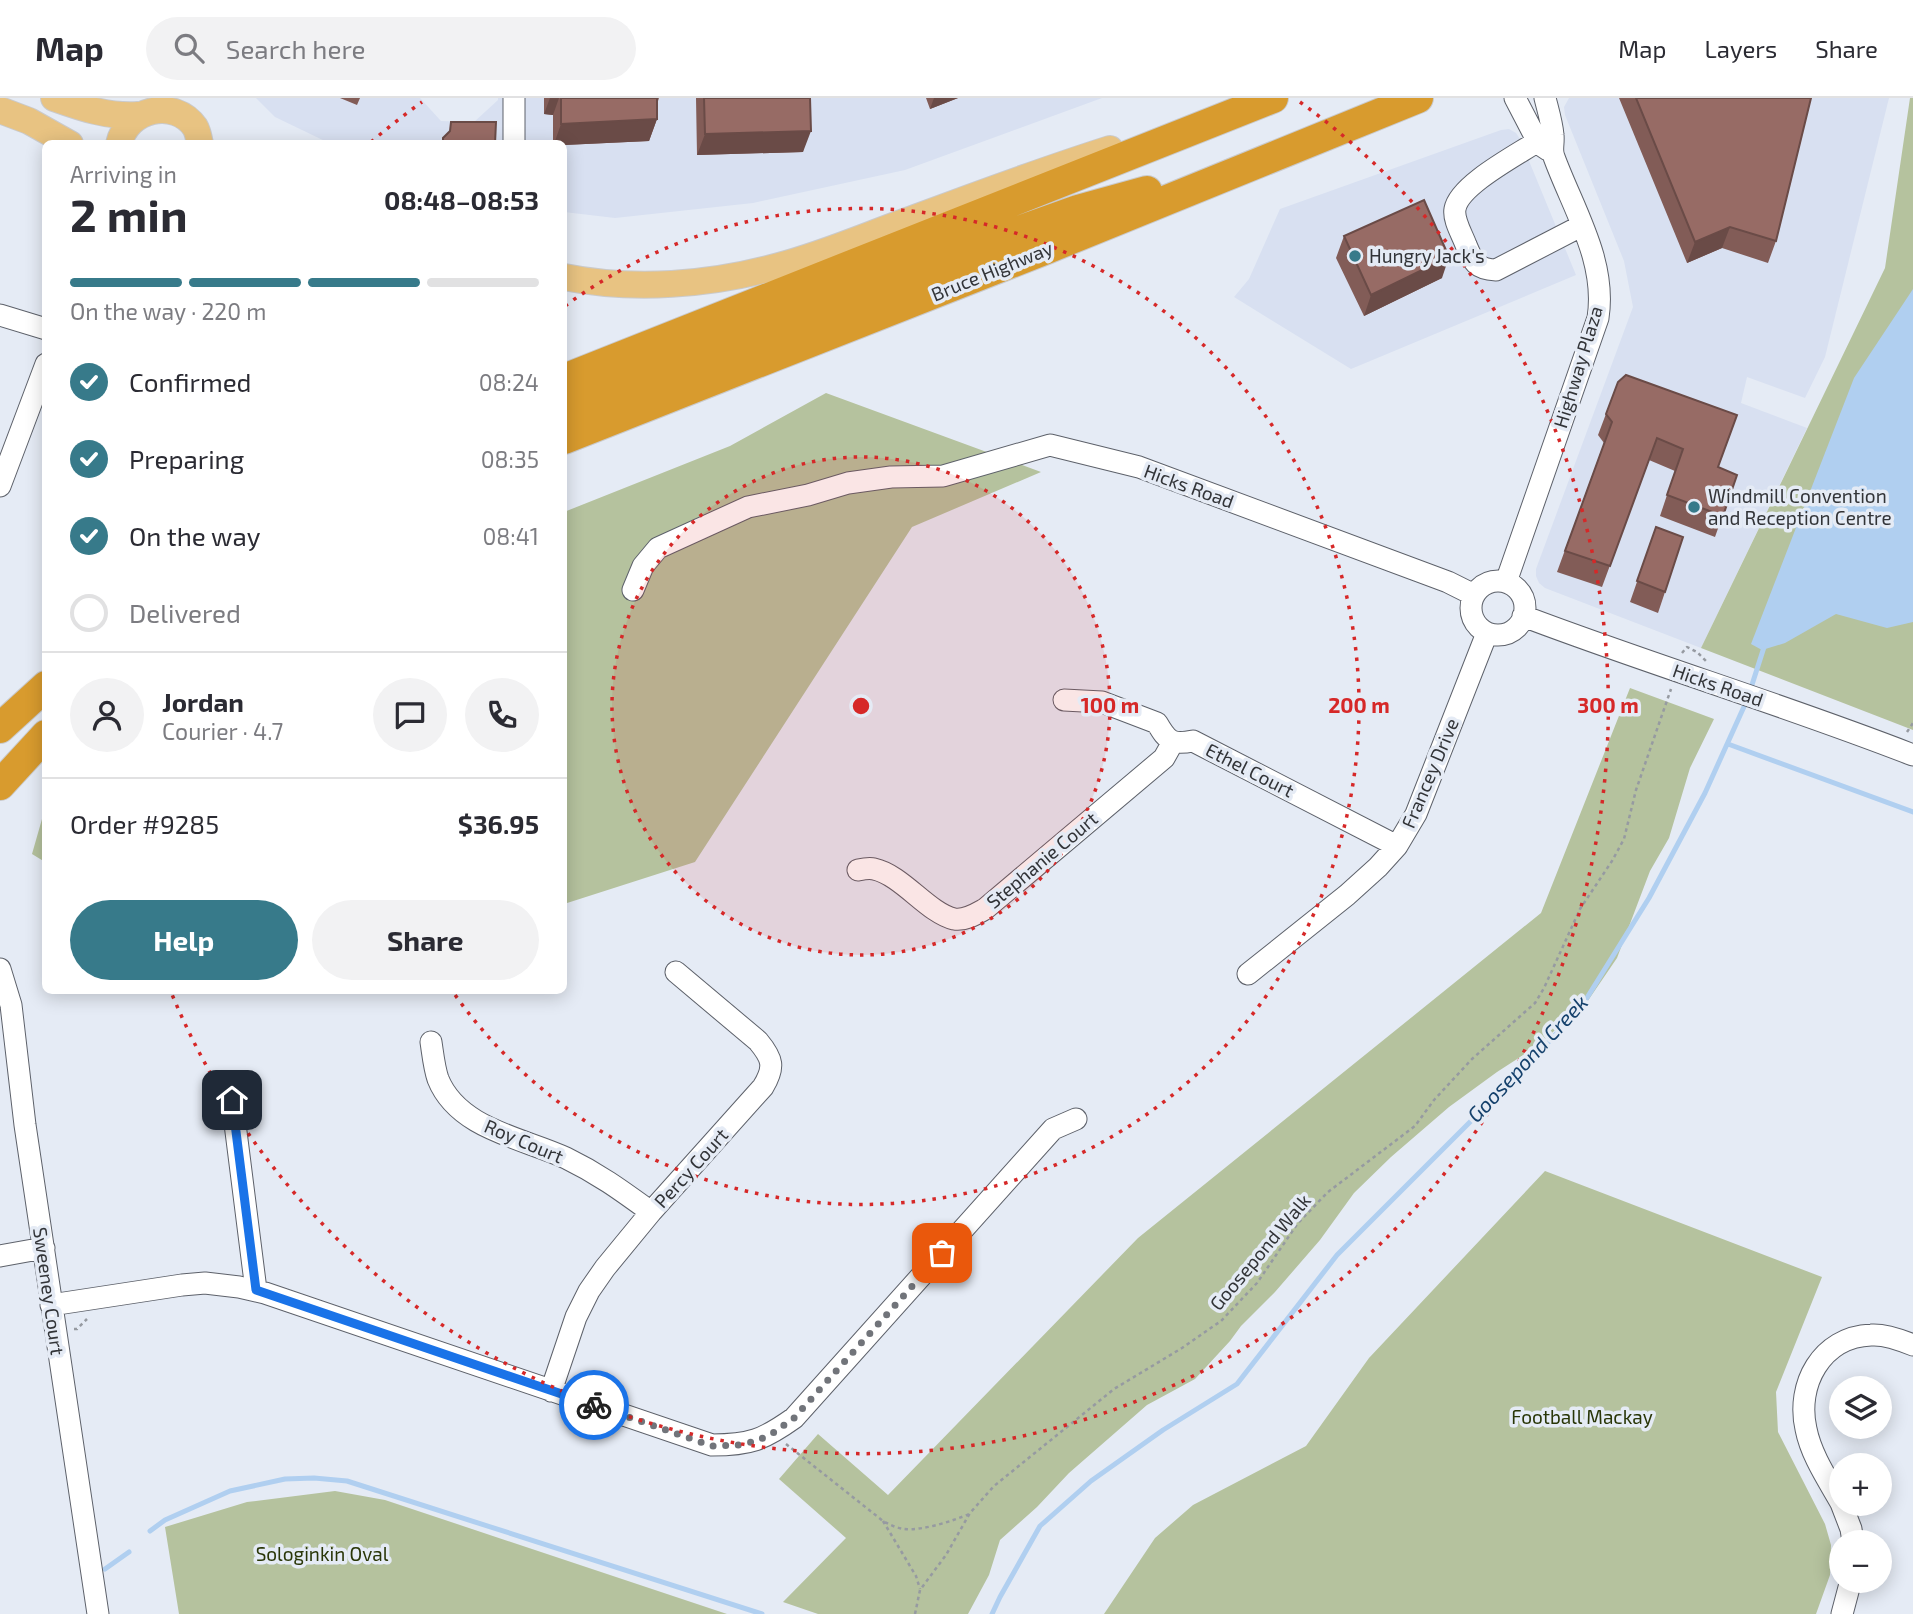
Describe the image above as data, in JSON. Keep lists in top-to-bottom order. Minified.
{"streets":{"highway":["Bruce Highway"],"street":["Highway Plaza","Hicks Road","Ethel Court","Francey Drive","Stephanie Court","Roy Court","Percy Court","Sweeney Court"],"path":["Goosepond Walk"]},"crossings":[["Highway Plaza","Hicks Road"],["Highway Plaza","Francey Drive"],["Hicks Road","Francey Drive"],["Ethel Court","Francey Drive"],["Ethel Court","Stephanie Court"],["Roy Court","Percy Court"]],"water":["Goosepond Creek"],"parks":["Football Mackay","Sologinkin Oval"],"places":["Hungry Jack's","Windmill Convention and Reception Centre"],"page":{"header":"Map","search":"Search here","nav":["Map","Layers","Share"],"heading":["2 min","Arriving in","08:48–08:53"],"panel":["Jordan","Courier · 4.7","Order #9285","$36.95"],"bar":"On the way · 220 m","list":[["Confirmed","08:24"],["Preparing","08:35"],["On the way","08:41"],"Delivered"],"buttons":["Help","Share"],"map_buttons":["+","−"]},"rings":["100 m","200 m","300 m"]}
